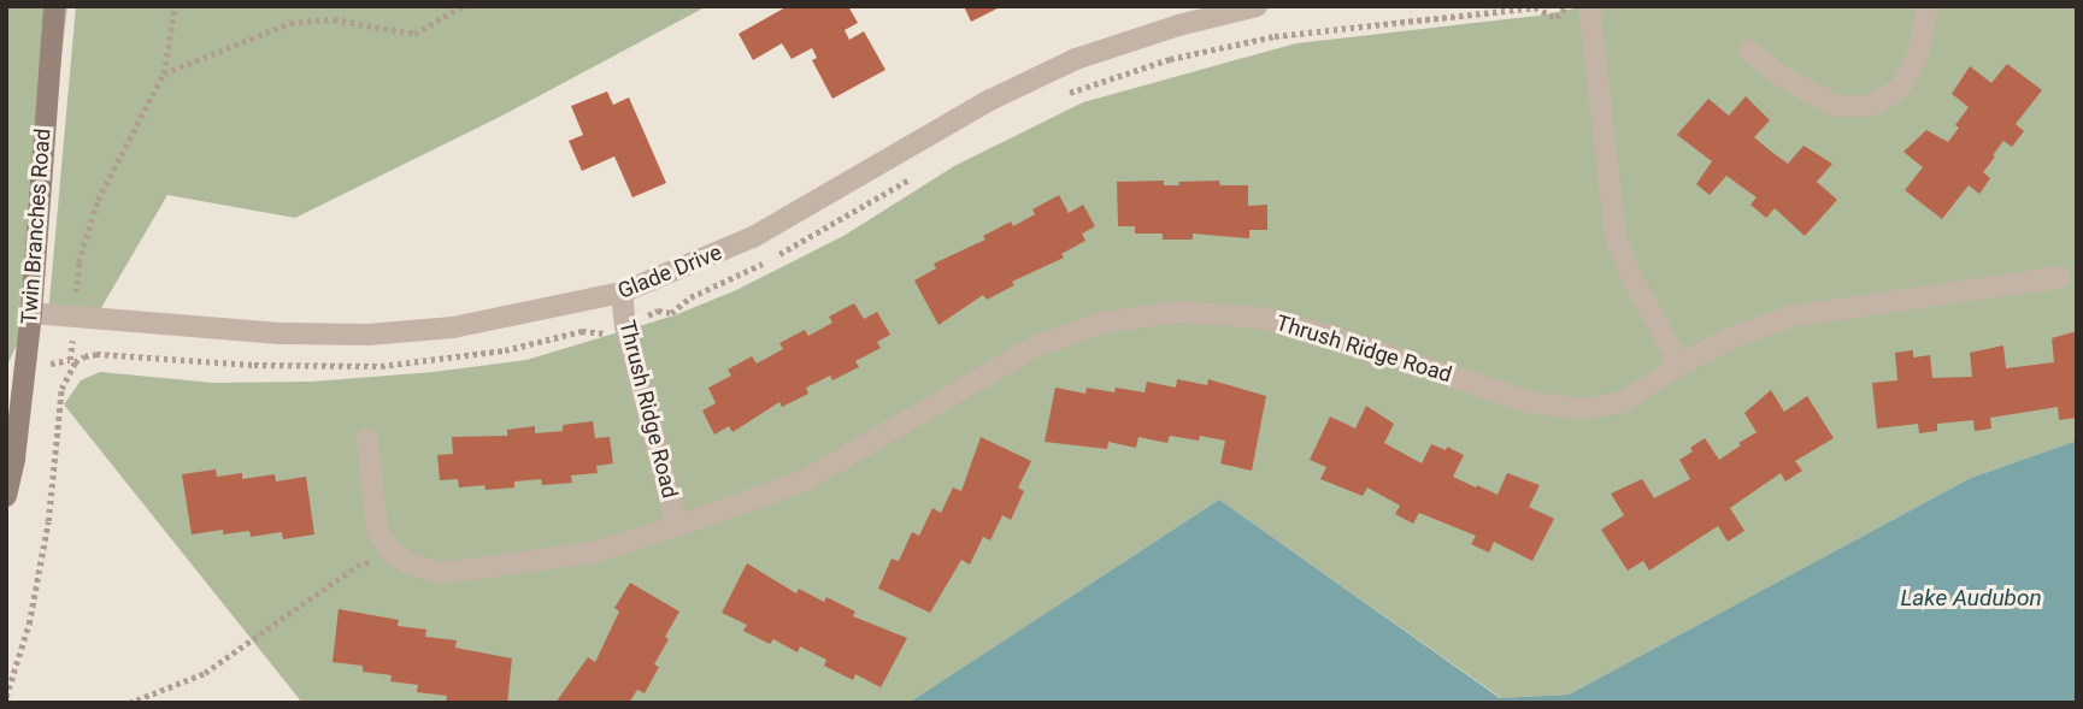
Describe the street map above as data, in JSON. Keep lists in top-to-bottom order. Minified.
{"streets":{"main road":["Twin Branches Road"],"street":["Glade Drive","Thrush Ridge Road"]},"crossings":[["Twin Branches Road","Glade Drive"],["Glade Drive","Thrush Ridge Road"]],"water":["Lake Audubon"]}
